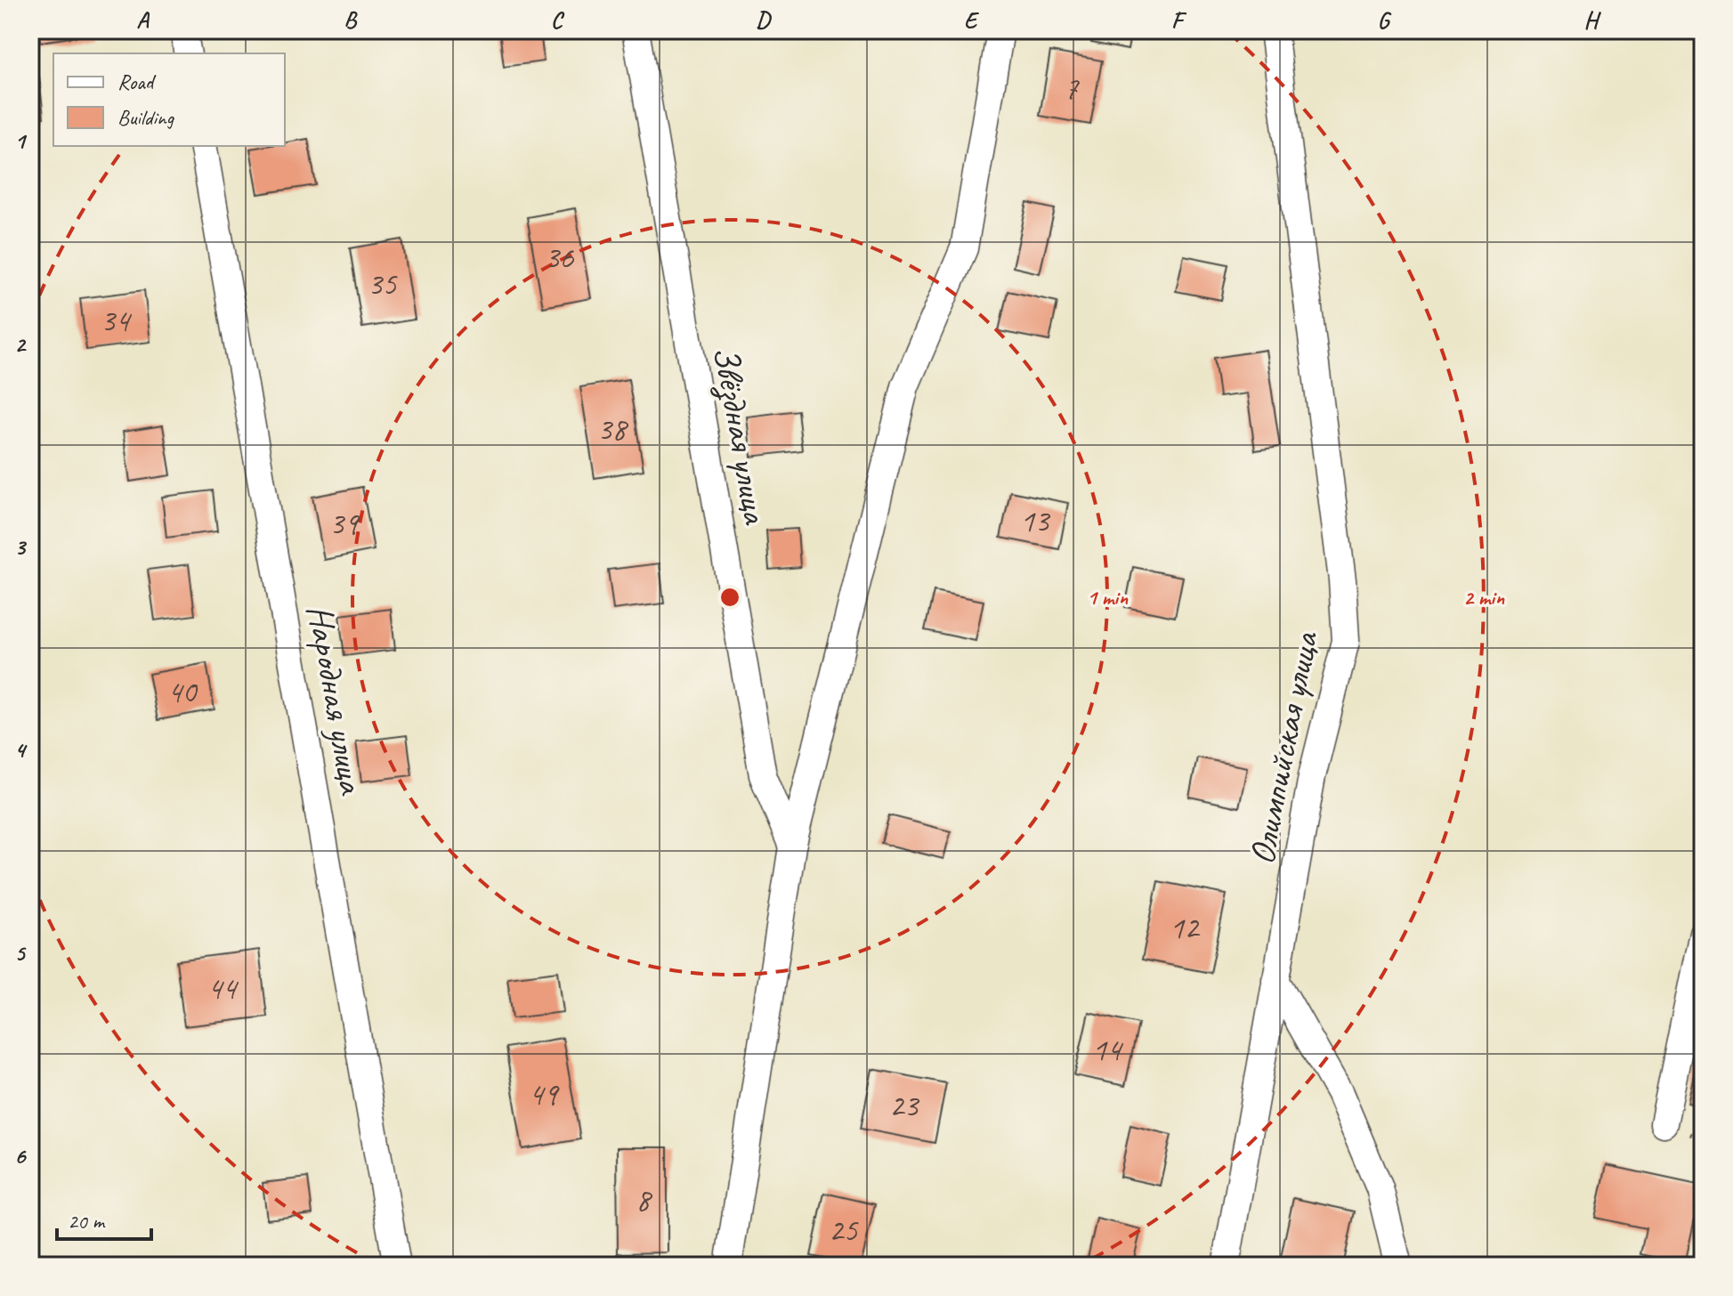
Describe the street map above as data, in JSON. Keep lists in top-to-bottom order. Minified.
{"streets":{"street":["Звёздная улица","Народная улица","Олимпийская улица"]},"house_numbers":["7","36","35","34","38","13","39","40","12","44","14","49","23","8","25"],"legend":["Road","Building"],"scale_bar":"20 m","grid":{"columns":["A","B","C","D","E","F","G","H"],"rows":["1","2","3","4","5","6"]},"rings":["1 min","2 min"]}
